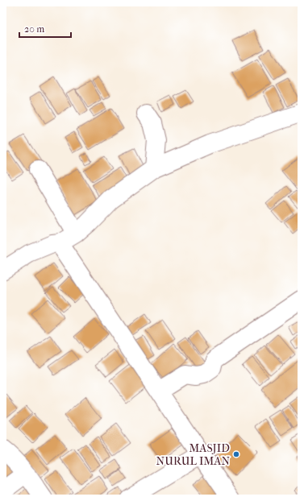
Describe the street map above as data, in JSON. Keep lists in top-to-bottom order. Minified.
{"places":["MASJID NURUL IMAN"],"scale_bar":"20 m"}
